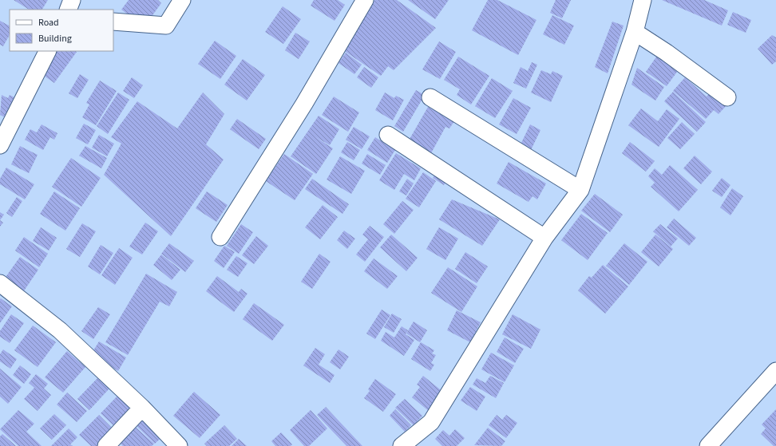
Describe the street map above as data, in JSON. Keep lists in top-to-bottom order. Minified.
{"legend":["Road","Building"]}
